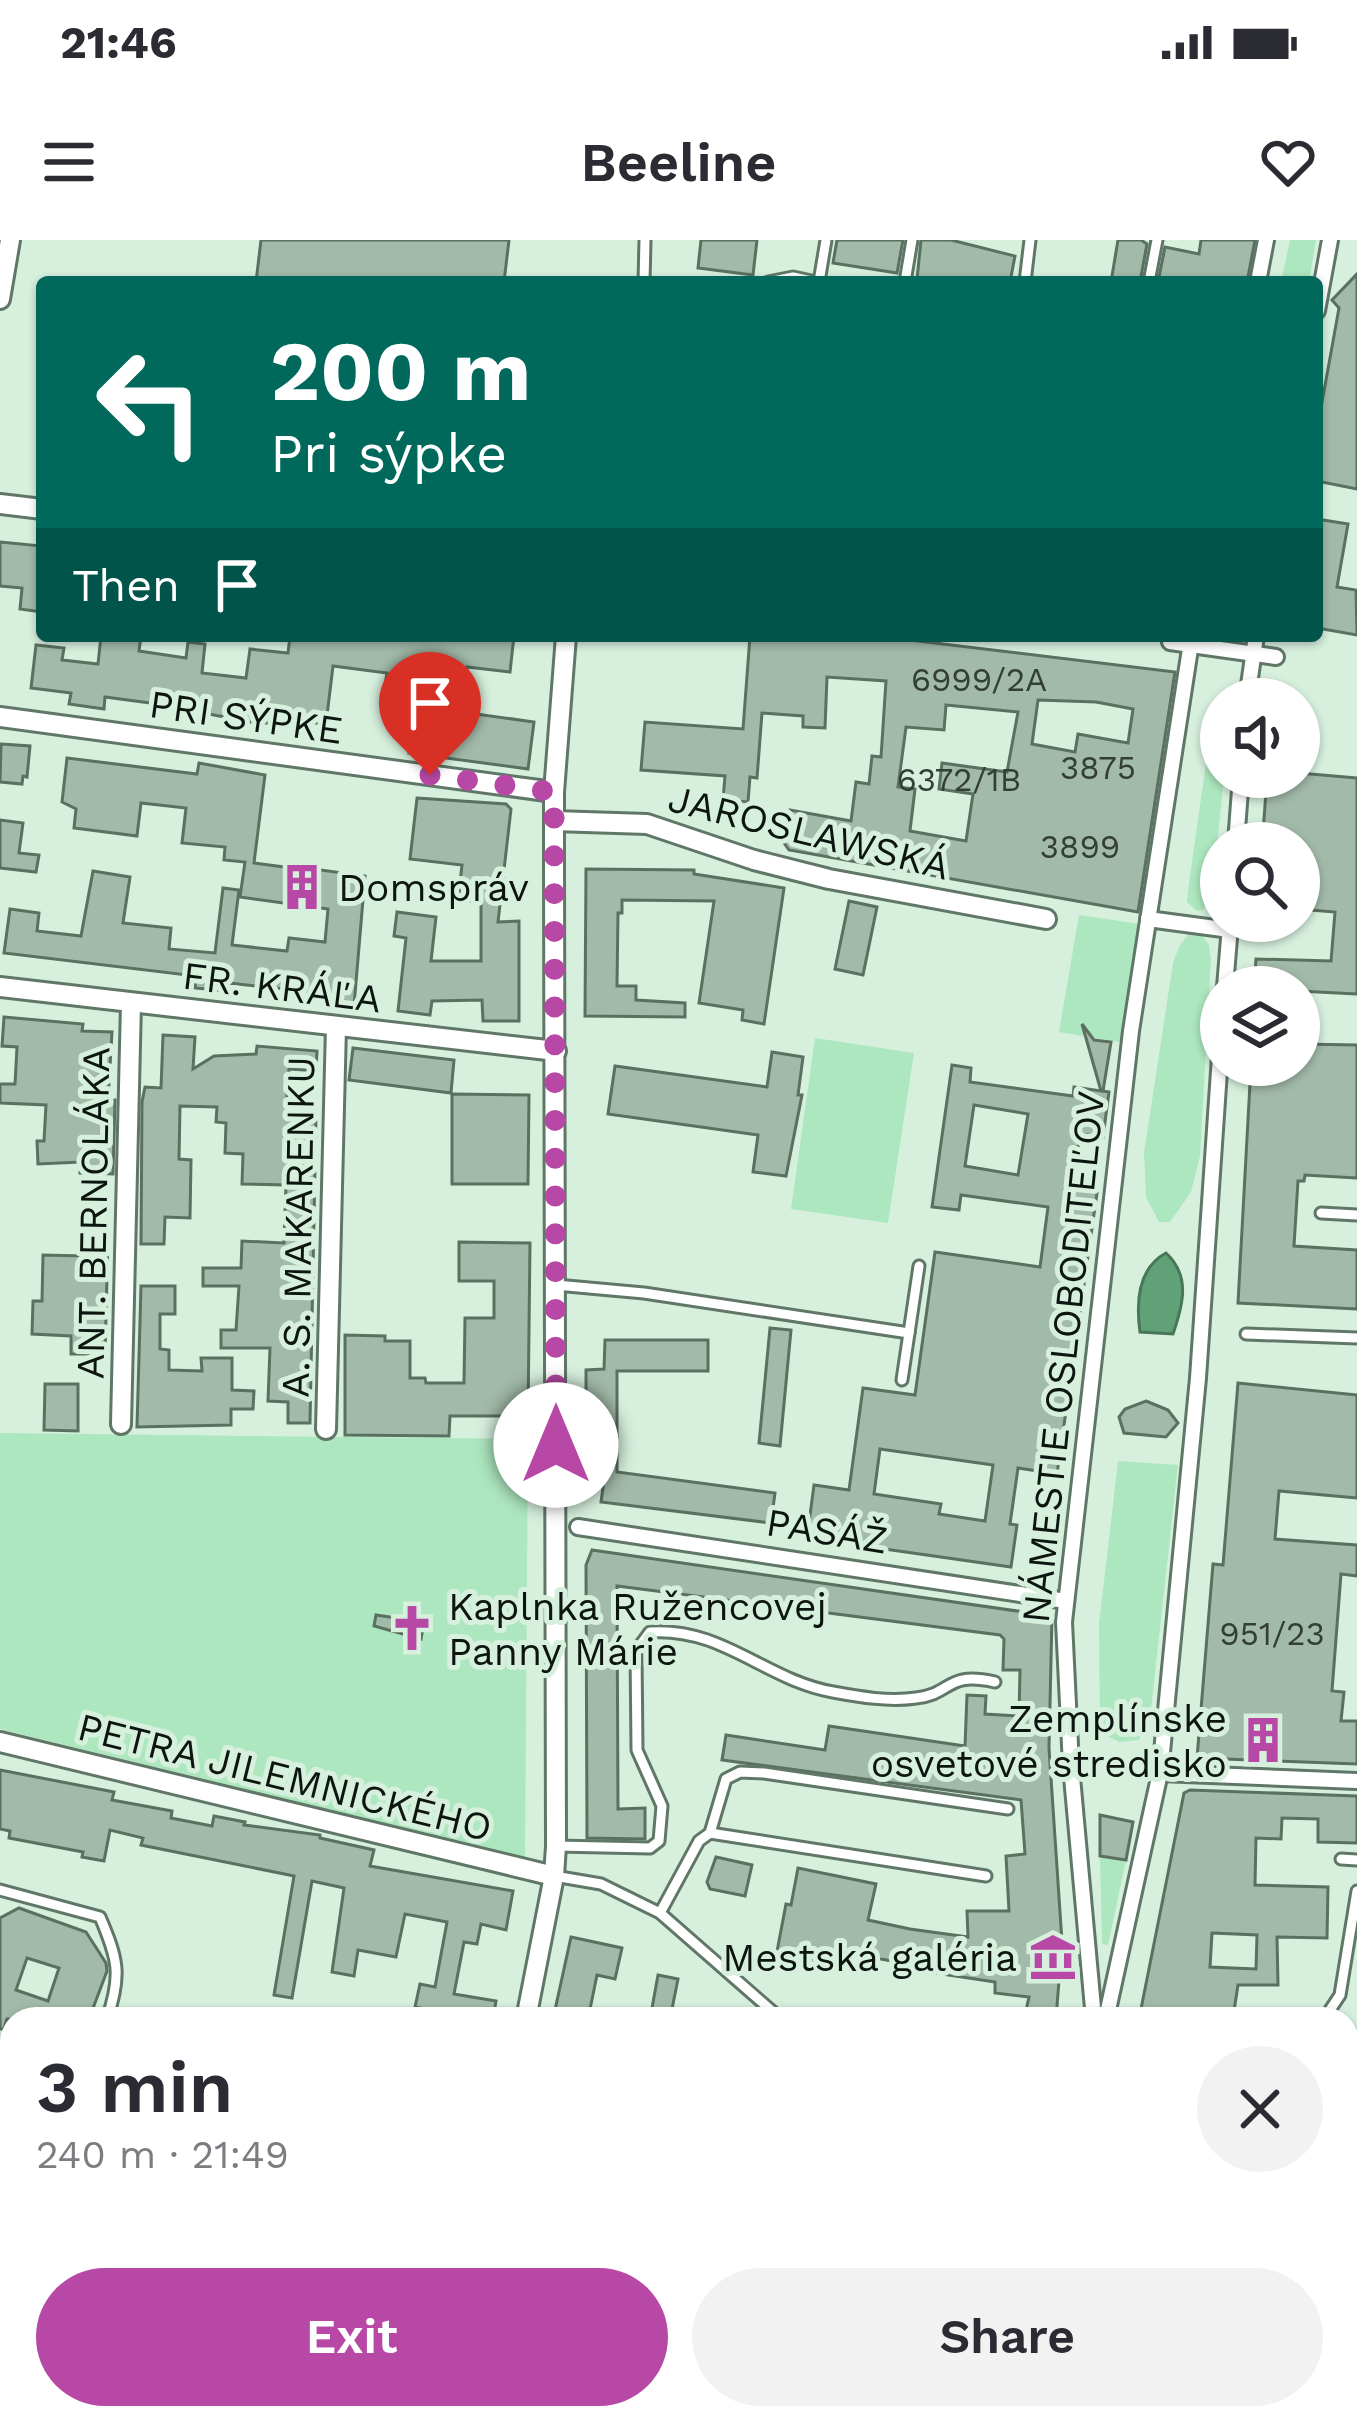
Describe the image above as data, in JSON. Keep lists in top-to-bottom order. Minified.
{"streets":{"street":["PRI SÝPKE","JAROSLAWSKÁ","FR. KRÁĽA","ANT. BERNOLÁKA","A. S. MAKARENKU","NÁMESTIE OSLOBODITEĽOV","PASÁŽ","PETRA JILEMNICKÉHO"]},"crossings":[["FR. KRÁĽA","ANT. BERNOLÁKA"],["FR. KRÁĽA","A. S. MAKARENKU"],["NÁMESTIE OSLOBODITEĽOV","PASÁŽ"]],"places":{"building":["Domspráv","Zemplínske osvetové stredisko"],"church":["Kaplnka Ružencovej Panny Márie"],"museum":["Mestská galéria"]},"house_numbers":["6999/2A","3875","6372/1B","3899","951/23"],"page":{"status":"21:46","header":"Beeline","turn":["200 m","Pri sýpke"],"then":"Then","heading":["3 min","240 m · 21:49"],"buttons":["Exit","Share"]}}
